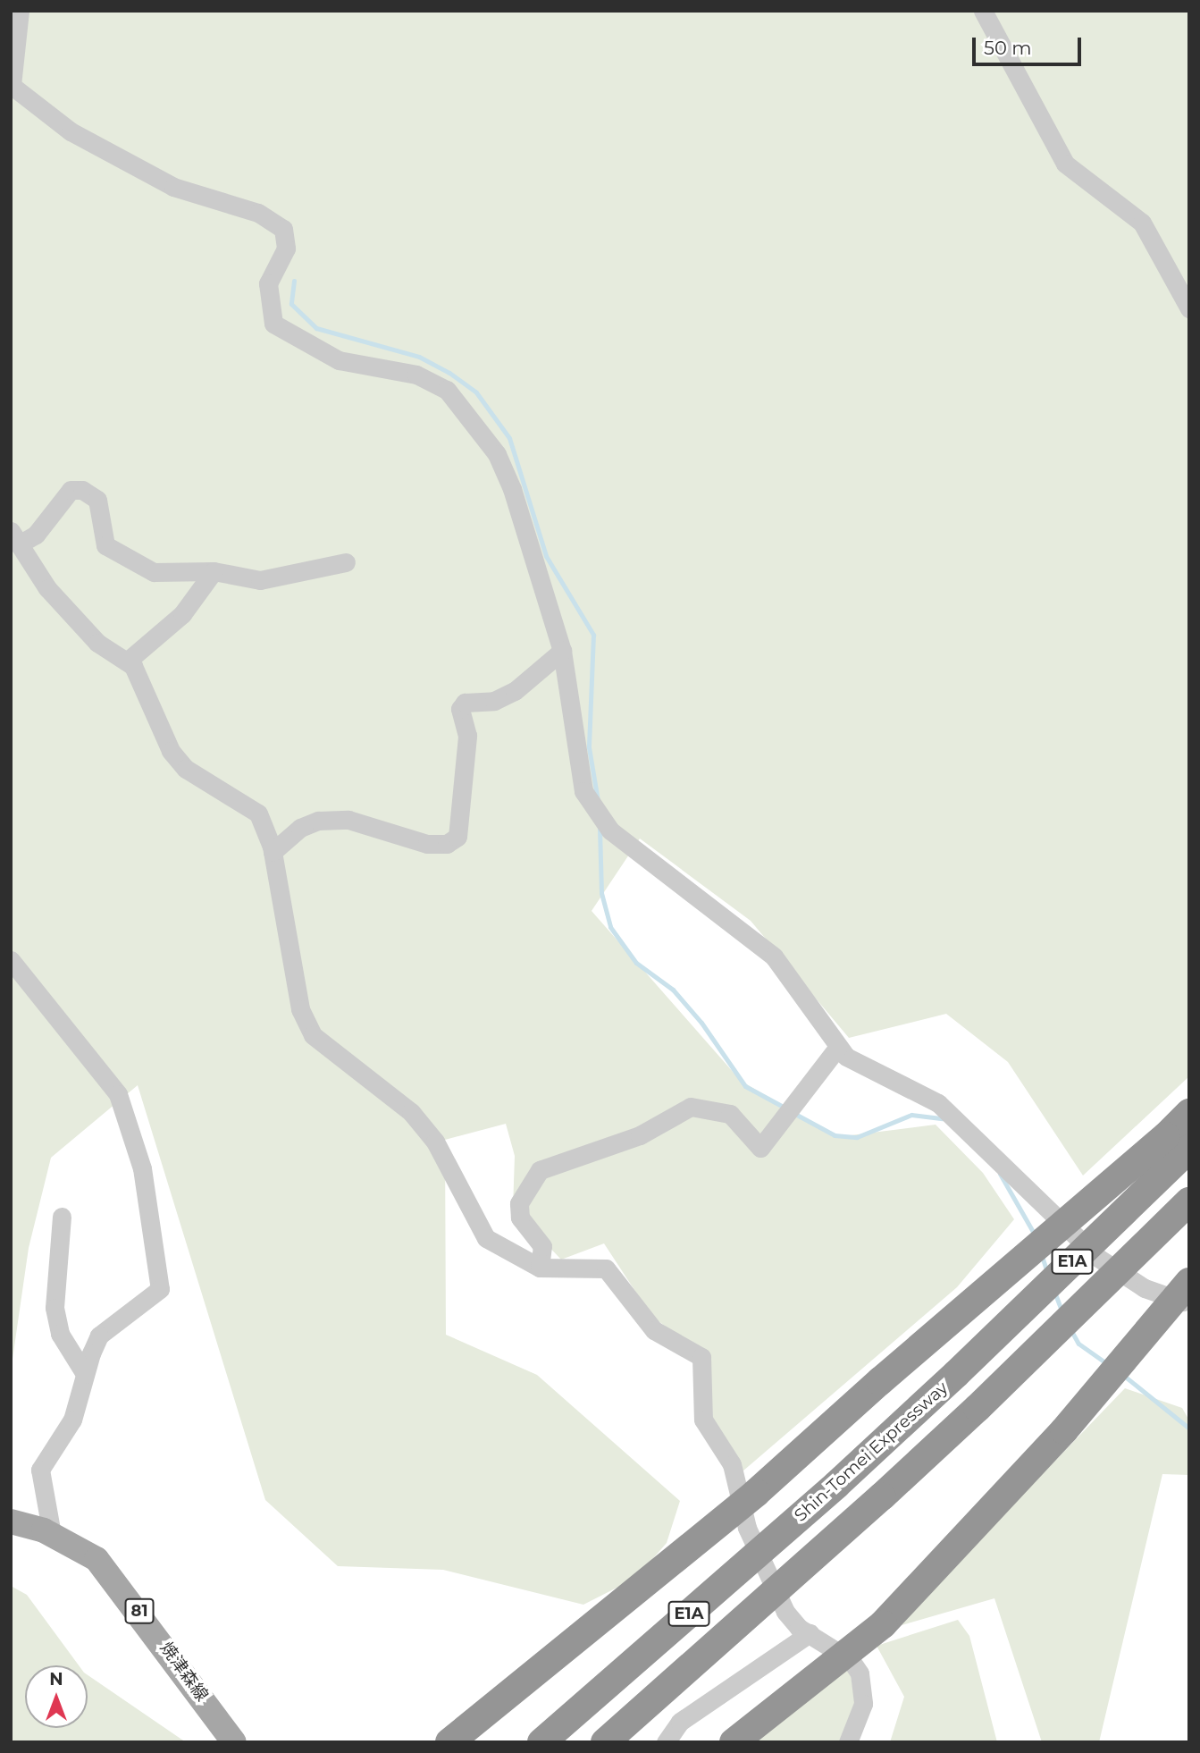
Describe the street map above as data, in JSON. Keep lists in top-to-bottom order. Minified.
{"streets":{"highway":["E1A","Shin-Tomei Expressway"],"main road":["81","焼津森線"]},"scale_bar":"50 m","north":"top"}
